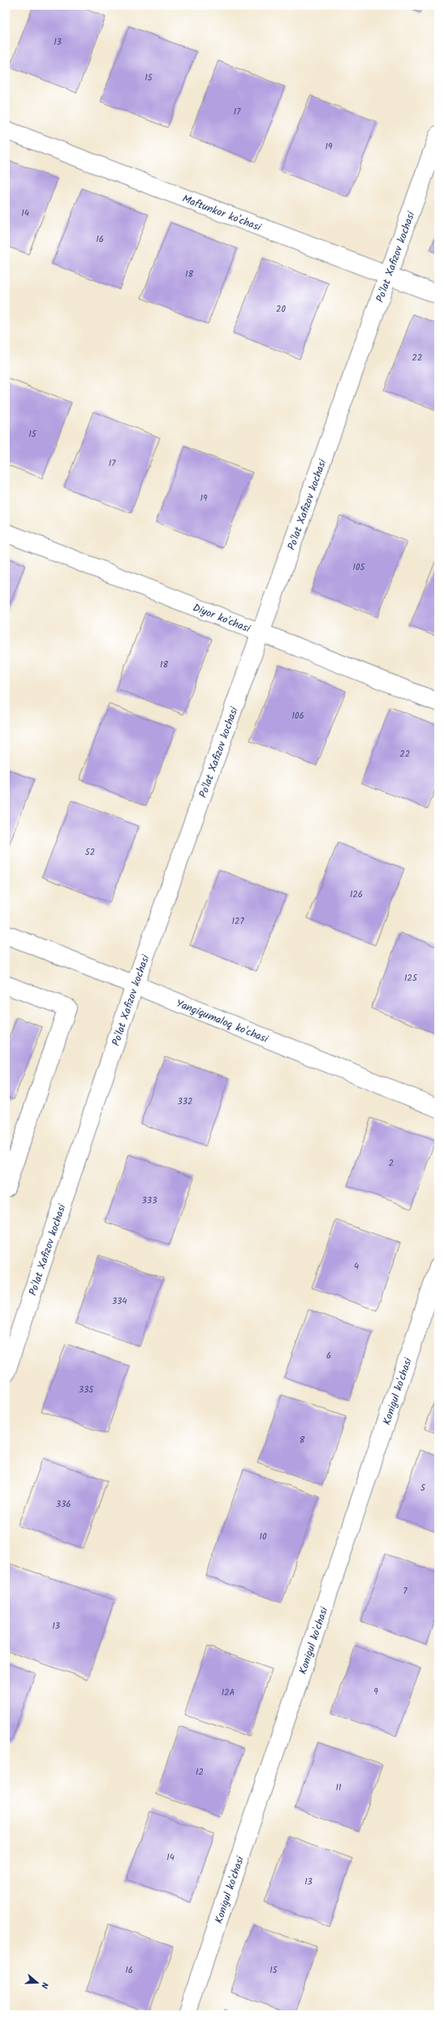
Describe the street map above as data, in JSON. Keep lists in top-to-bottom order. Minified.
{"streets":{"street":["Maftunkor ko'chasi","Po'lat Xafizov kochasi","Diyor ko'chasi","Yangiqumaloq ko'chasi","Konigul ko'chasi"]},"crossings":[["Maftunkor ko'chasi","Po'lat Xafizov kochasi"],["Po'lat Xafizov kochasi","Diyor ko'chasi"],["Po'lat Xafizov kochasi","Yangiqumaloq ko'chasi"]],"house_numbers":["13","15","17","19","14","16","18","20","22","15","17","19","105","18","106","22","52","126","127","125","332","2","333","4","334","6","335","8","5","336","10","7","13","9","12A","12","11","14","13","16","15"],"north":"right"}
